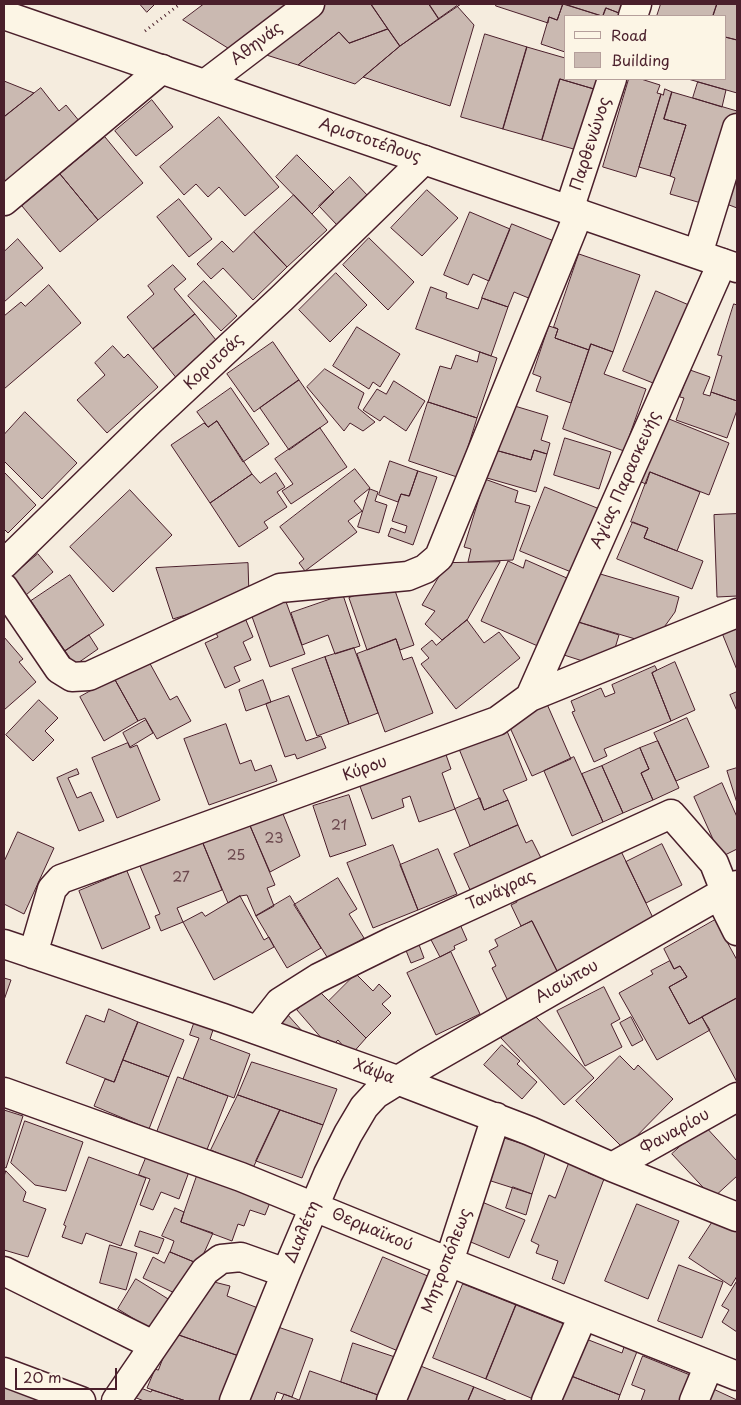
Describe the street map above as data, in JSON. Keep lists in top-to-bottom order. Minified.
{"streets":{"street":["Αθηνάς","Αριστοτέλους","Παρθενώνος","Κορυτσάς","Αγίας Παρασκευής","Κύρου","Τανάγρας","Αισώπου","Χάψα","Φαναρίου","Θερμαϊκού","Διαλέτη","Μητροπόλεως"]},"crossings":[["Αθηνάς","Αριστοτέλους"],["Αριστοτέλους","Παρθενώνος"],["Αριστοτέλους","Κορυτσάς"],["Αριστοτέλους","Αγίας Παρασκευής"],["Αγίας Παρασκευής","Κύρου"],["Κύρου","Χάψα"],["Τανάγρας","Αισώπου"],["Τανάγρας","Χάψα"],["Αισώπου","Χάψα"],["Αισώπου","Διαλέτη"],["Χάψα","Φαναρίου"],["Χάψα","Διαλέτη"],["Χάψα","Μητροπόλεως"],["Θερμαϊκού","Διαλέτη"],["Θερμαϊκού","Μητροπόλεως"]],"house_numbers":["21","23","25","27"],"legend":["Road","Building"],"scale_bar":"20 m"}
